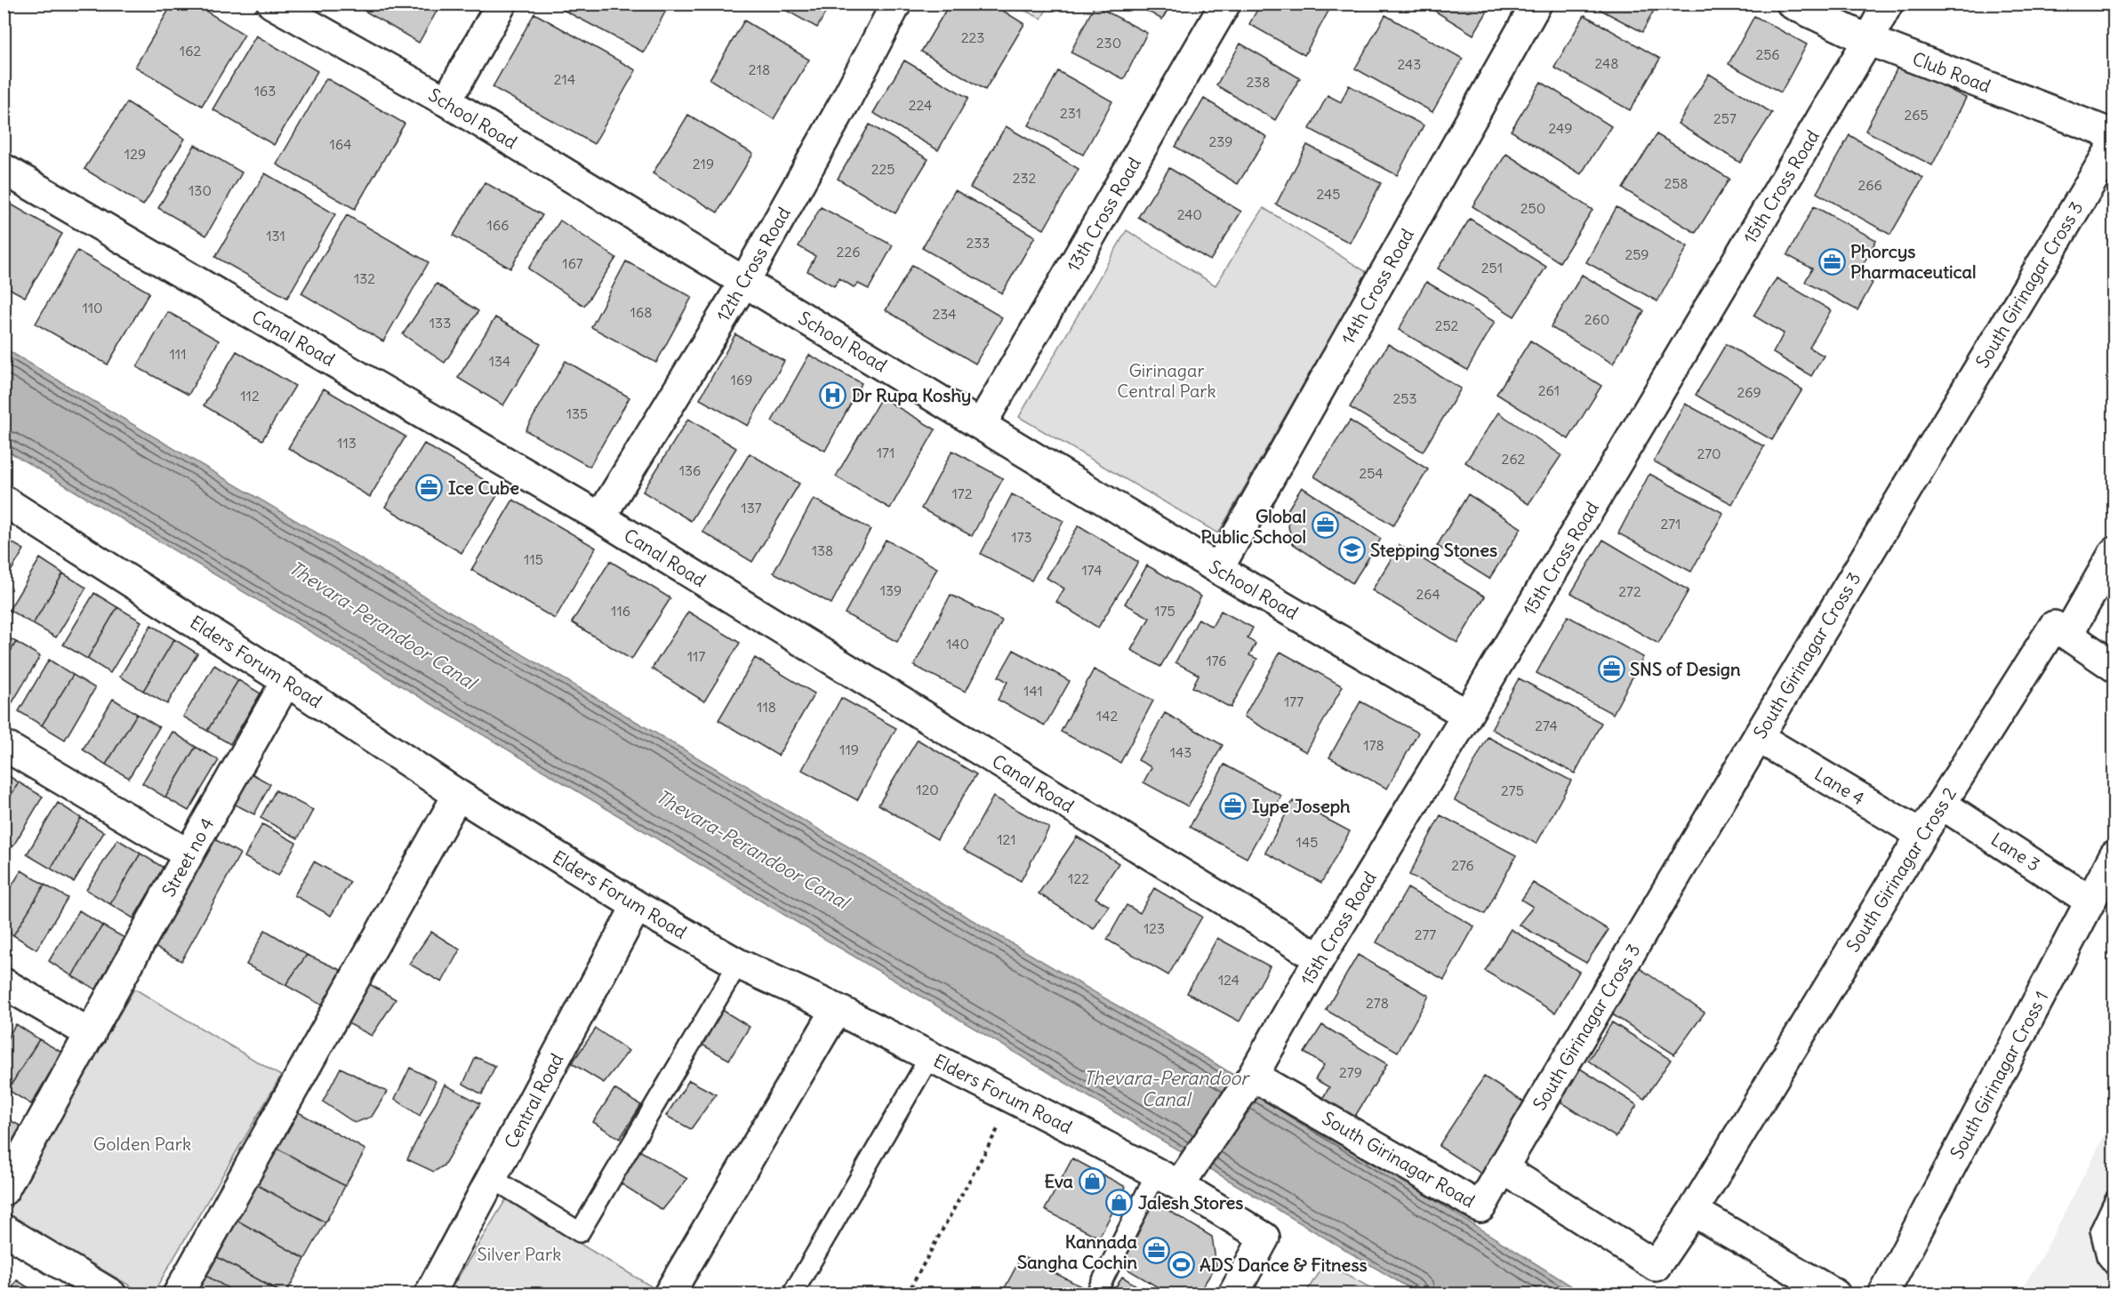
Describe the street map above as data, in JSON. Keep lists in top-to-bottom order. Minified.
{"streets":{"street":["Club Road","School Road","15th Cross Road","13th Cross Road","12th Cross Road","South Girinagar Cross 3","14th Cross Road","Canal Road","Elders Forum Road","Lane 4","Lane 3","Street no 4","South Girinagar Cross 2","South Girinagar Cross 1","Central Road","South Girinagar Road"]},"crossings":[["Club Road","15th Cross Road"],["School Road","15th Cross Road"],["School Road","13th Cross Road"],["School Road","12th Cross Road"],["School Road","14th Cross Road"],["15th Cross Road","Canal Road"],["15th Cross Road","Elders Forum Road"],["15th Cross Road","South Girinagar Road"],["12th Cross Road","Canal Road"],["South Girinagar Cross 3","Lane 4"],["South Girinagar Cross 3","South Girinagar Road"],["Elders Forum Road","Street no 4"],["Elders Forum Road","Central Road"],["Lane 4","South Girinagar Cross 2"],["Lane 3","South Girinagar Cross 2"],["Lane 3","South Girinagar Cross 1"]],"water":["Thevara-Perandoor Canal"],"parks":["Girinagar Central Park","Golden Park","Silver Park"],"places":{"office":["Phorcys Pharmaceutical","Ice Cube","Global Public School","SNS of Design","Iype Joseph","Kannada Sangha Cochin"],"hospital":["Dr Rupa Koshy"],"school or university":["Stepping Stones"],"shop":["Eva","Jalesh Stores"],"sports":["ADS Dance & Fitness"]},"house_numbers":["223","230","162","256","248","243","218","214","238","163","224","231","265","257","249","239","164","129","219","225","232","258","266","130","245","250","240","166","131","233","226","259","167","251","132","110","168","234","260","133","252","111","134","169","261","269","112","253","135","113","171","270","262","136","254","172","137","271","173","138","115","174","139","272","264","116","175","140","117","176","141","177","118","142","274","178","119","143","120","275","121","145","276","122","123","277","124","278","279"]}
